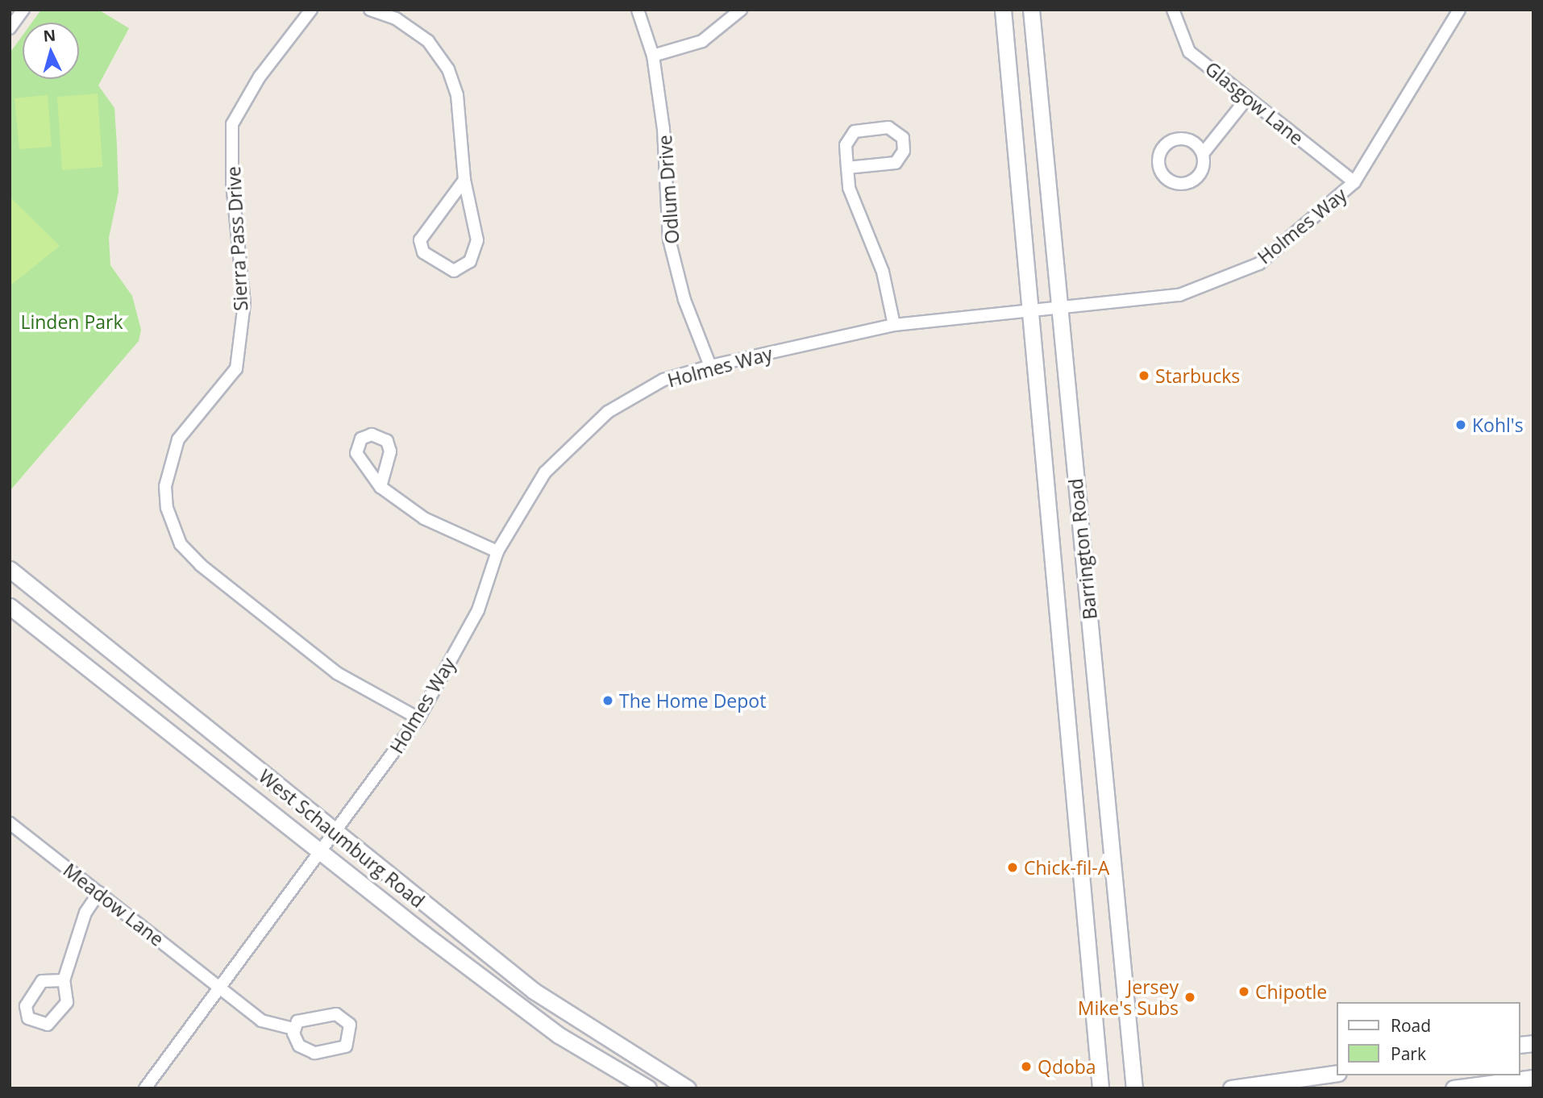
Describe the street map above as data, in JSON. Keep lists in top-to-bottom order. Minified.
{"streets":{"main road":["Barrington Road","West Schaumburg Road"],"street":["Glasgow Lane","Odlum Drive","Holmes Way","Sierra Pass Drive","Meadow Lane"]},"crossings":[["Glasgow Lane","Holmes Way"],["Odlum Drive","Holmes Way"],["Holmes Way","Sierra Pass Drive"],["Holmes Way","Barrington Road"],["Holmes Way","West Schaumburg Road"],["Holmes Way","Meadow Lane"]],"parks":["Linden Park"],"places":["Starbucks","Kohl's","The Home Depot","Chick-fil-A","Chipotle","Jersey Mike's Subs","Qdoba"],"legend":["Road","Park"],"north":"top"}
